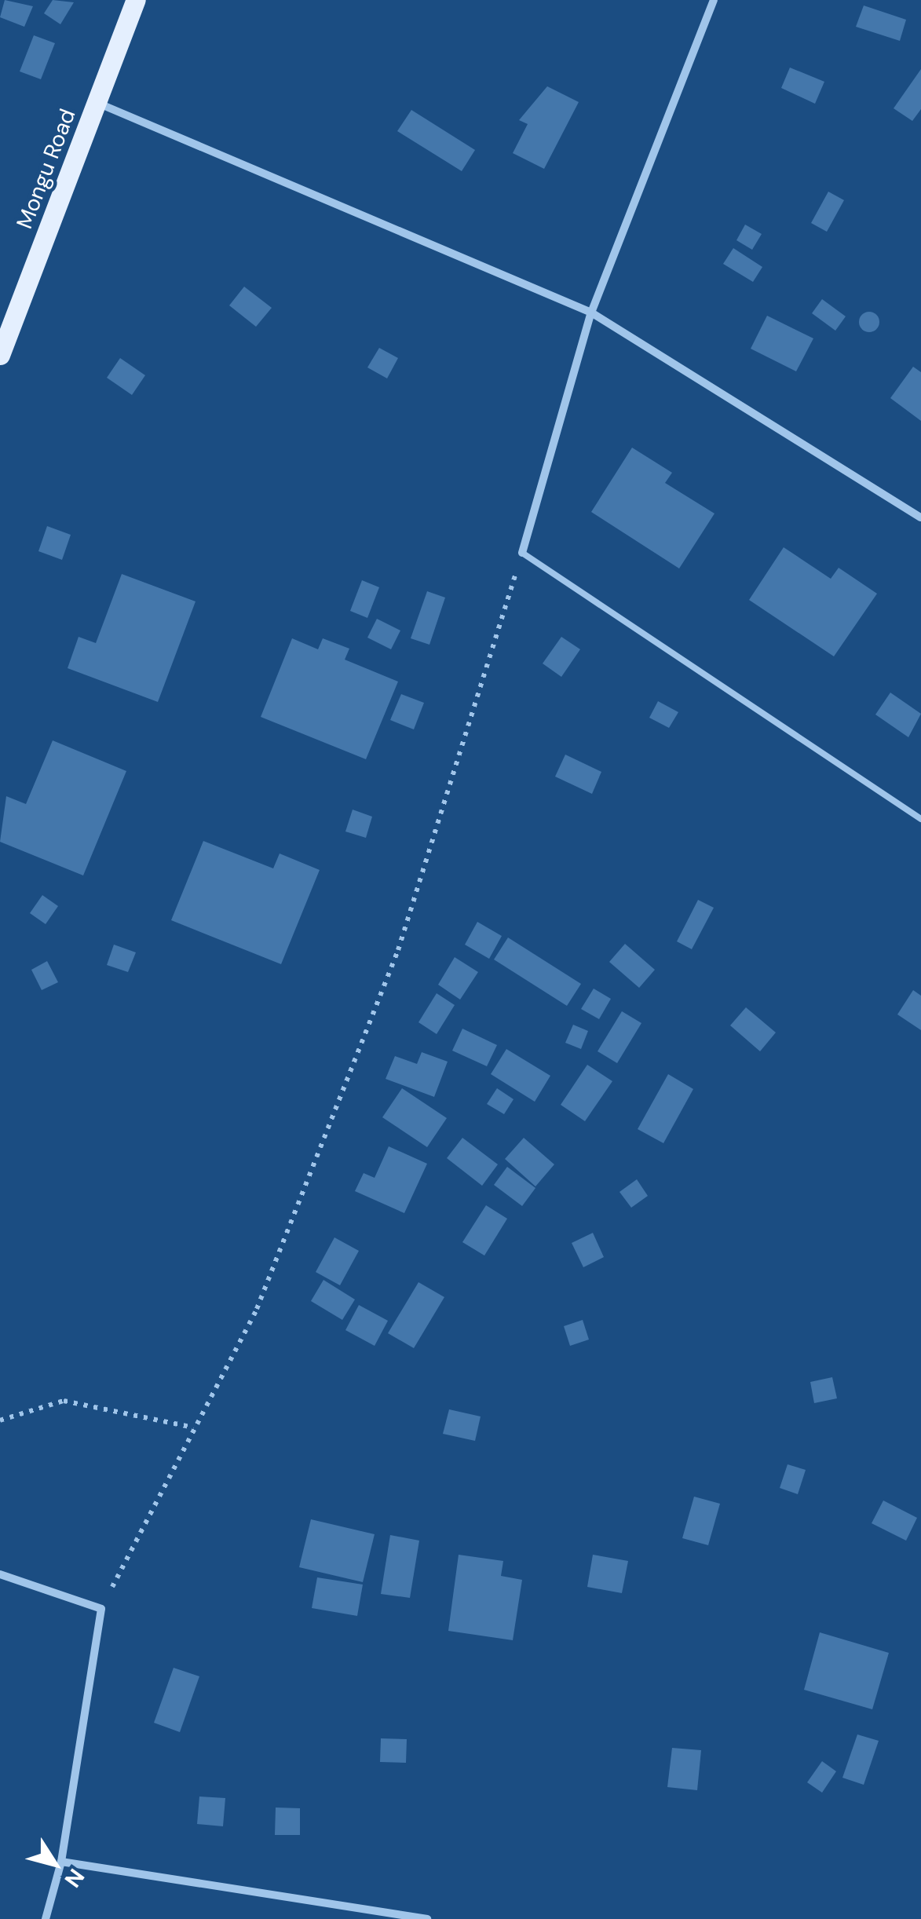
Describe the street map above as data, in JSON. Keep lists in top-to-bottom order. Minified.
{"streets":{"main road":["Mongu Road"]},"north":"bottom right"}
